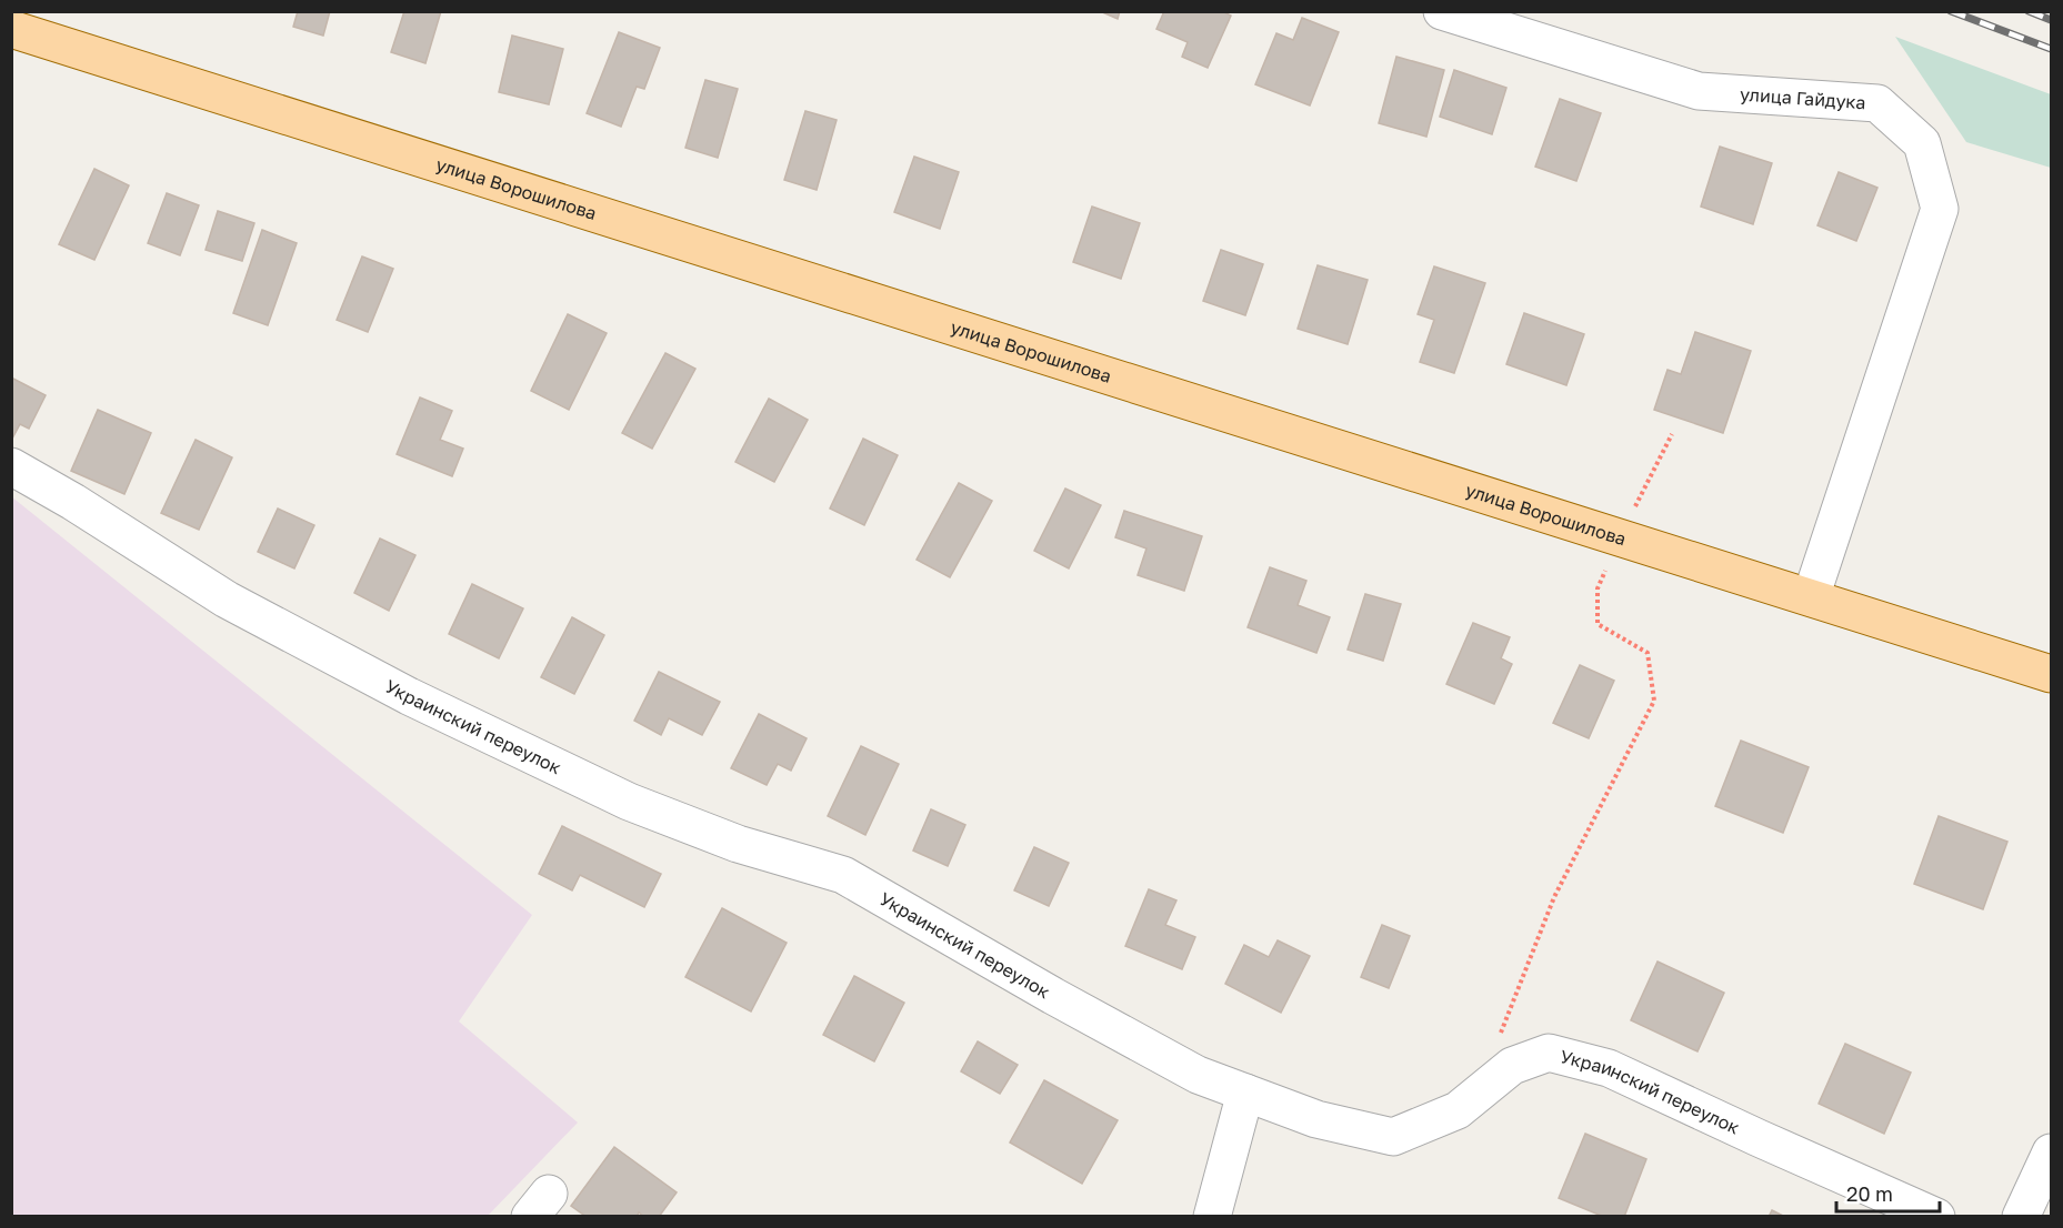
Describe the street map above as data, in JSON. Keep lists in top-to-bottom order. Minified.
{"streets":{"main road":["улица Ворошилова"],"street":["улица Гайдука","Украинский переулок"]},"crossings":[["улица Гайдука","улица Ворошилова"]],"scale_bar":"20 m"}
